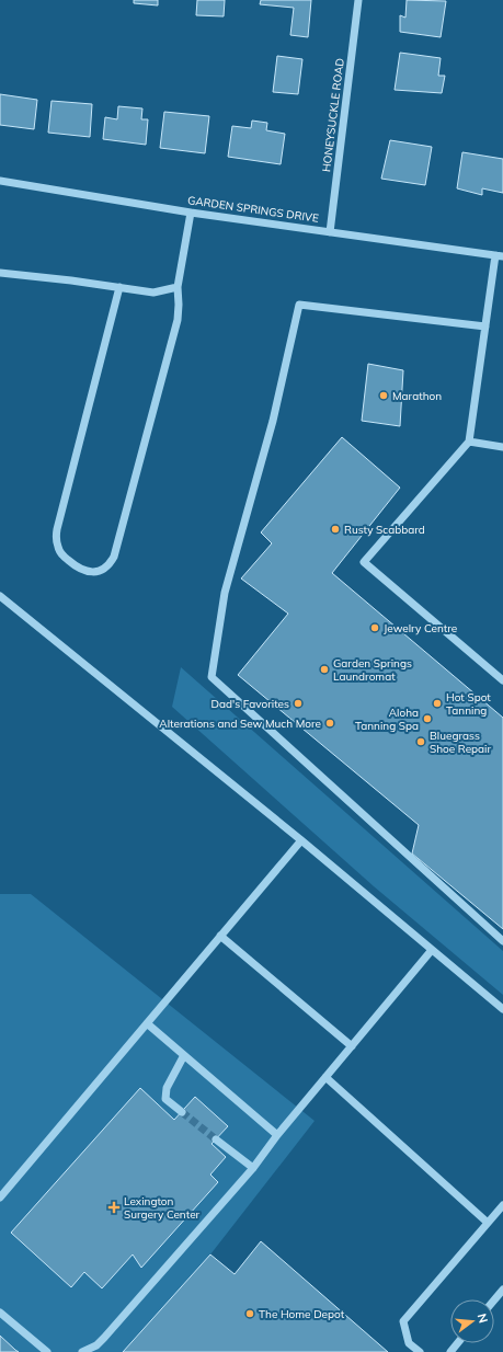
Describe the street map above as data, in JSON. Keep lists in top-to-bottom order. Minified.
{"streets":{"street":["HONEYSUCKLE ROAD","GARDEN SPRINGS DRIVE"]},"crossings":[["HONEYSUCKLE ROAD","GARDEN SPRINGS DRIVE"]],"places":{"other":["Marathon","Rusty Scabbard","Jewelry Centre","Garden Springs Laundromat","Dad's Favorites","Hot Spot Tanning","Aloha Tanning Spa","Alterations and Sew Much More","Bluegrass Shoe Repair","The Home Depot"],"health":["Lexington Surgery Center"]},"north":"right"}
